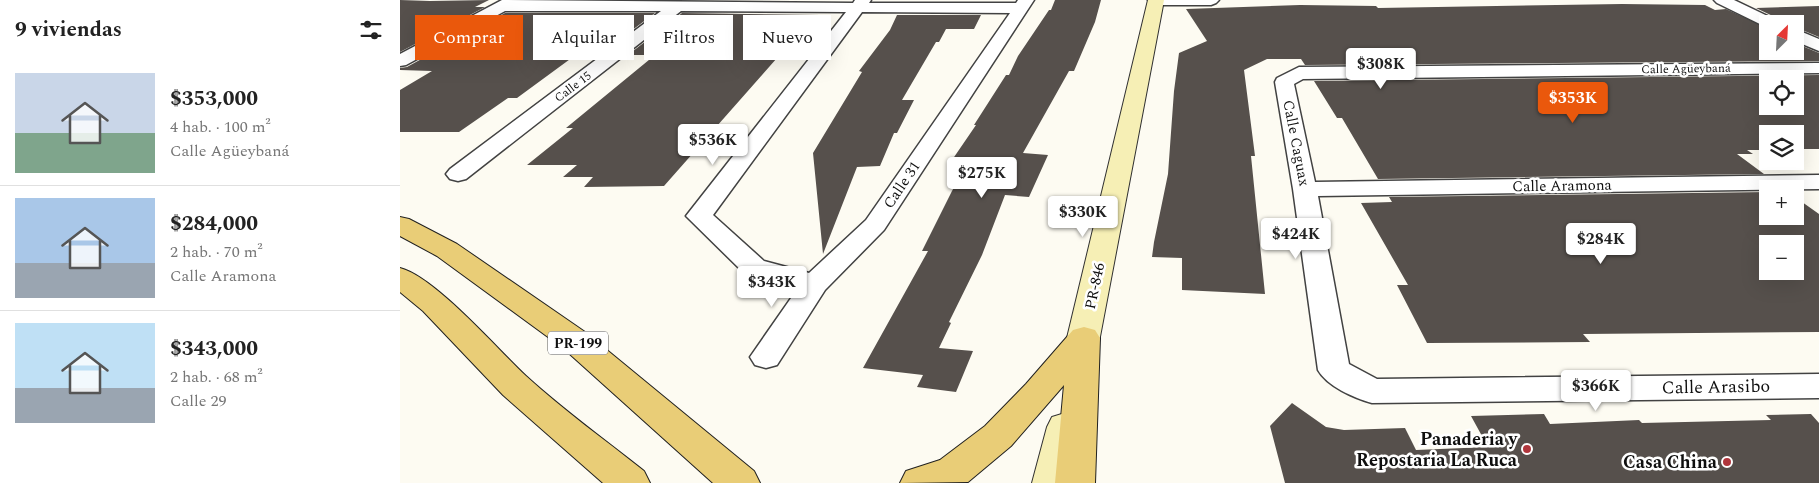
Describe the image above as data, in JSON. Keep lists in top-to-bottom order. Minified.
{"streets":{"main road":["PR-199"],"street":["Calle Agüeybaná","Calle 15","Calle Caguax","Calle 31","Calle Aramona","PR-846","Calle Arasibo"]},"crossings":[["Calle Agüeybaná","Calle Caguax"],["Calle Caguax","Calle Aramona"],["Calle Caguax","Calle Arasibo"]],"places":["Panaderia y Repostaria La Ruca","Casa China"],"north":"top right","page":{"heading":"9 viviendas","map_buttons":["+","−"],"chip":["Comprar","Alquilar","Filtros","Nuevo"],"price":["$308K","$353K","$536K","$275K","$330K","$424K","$284K","$343K","$366K"],"list":[{"name":"$353,000","note":"4 hab. · 100 m² · Calle Agüeybaná"},{"name":"$284,000","note":"2 hab. · 70 m² · Calle Aramona"},{"name":"$343,000","note":"2 hab. · 68 m² · Calle 29"}]}}
